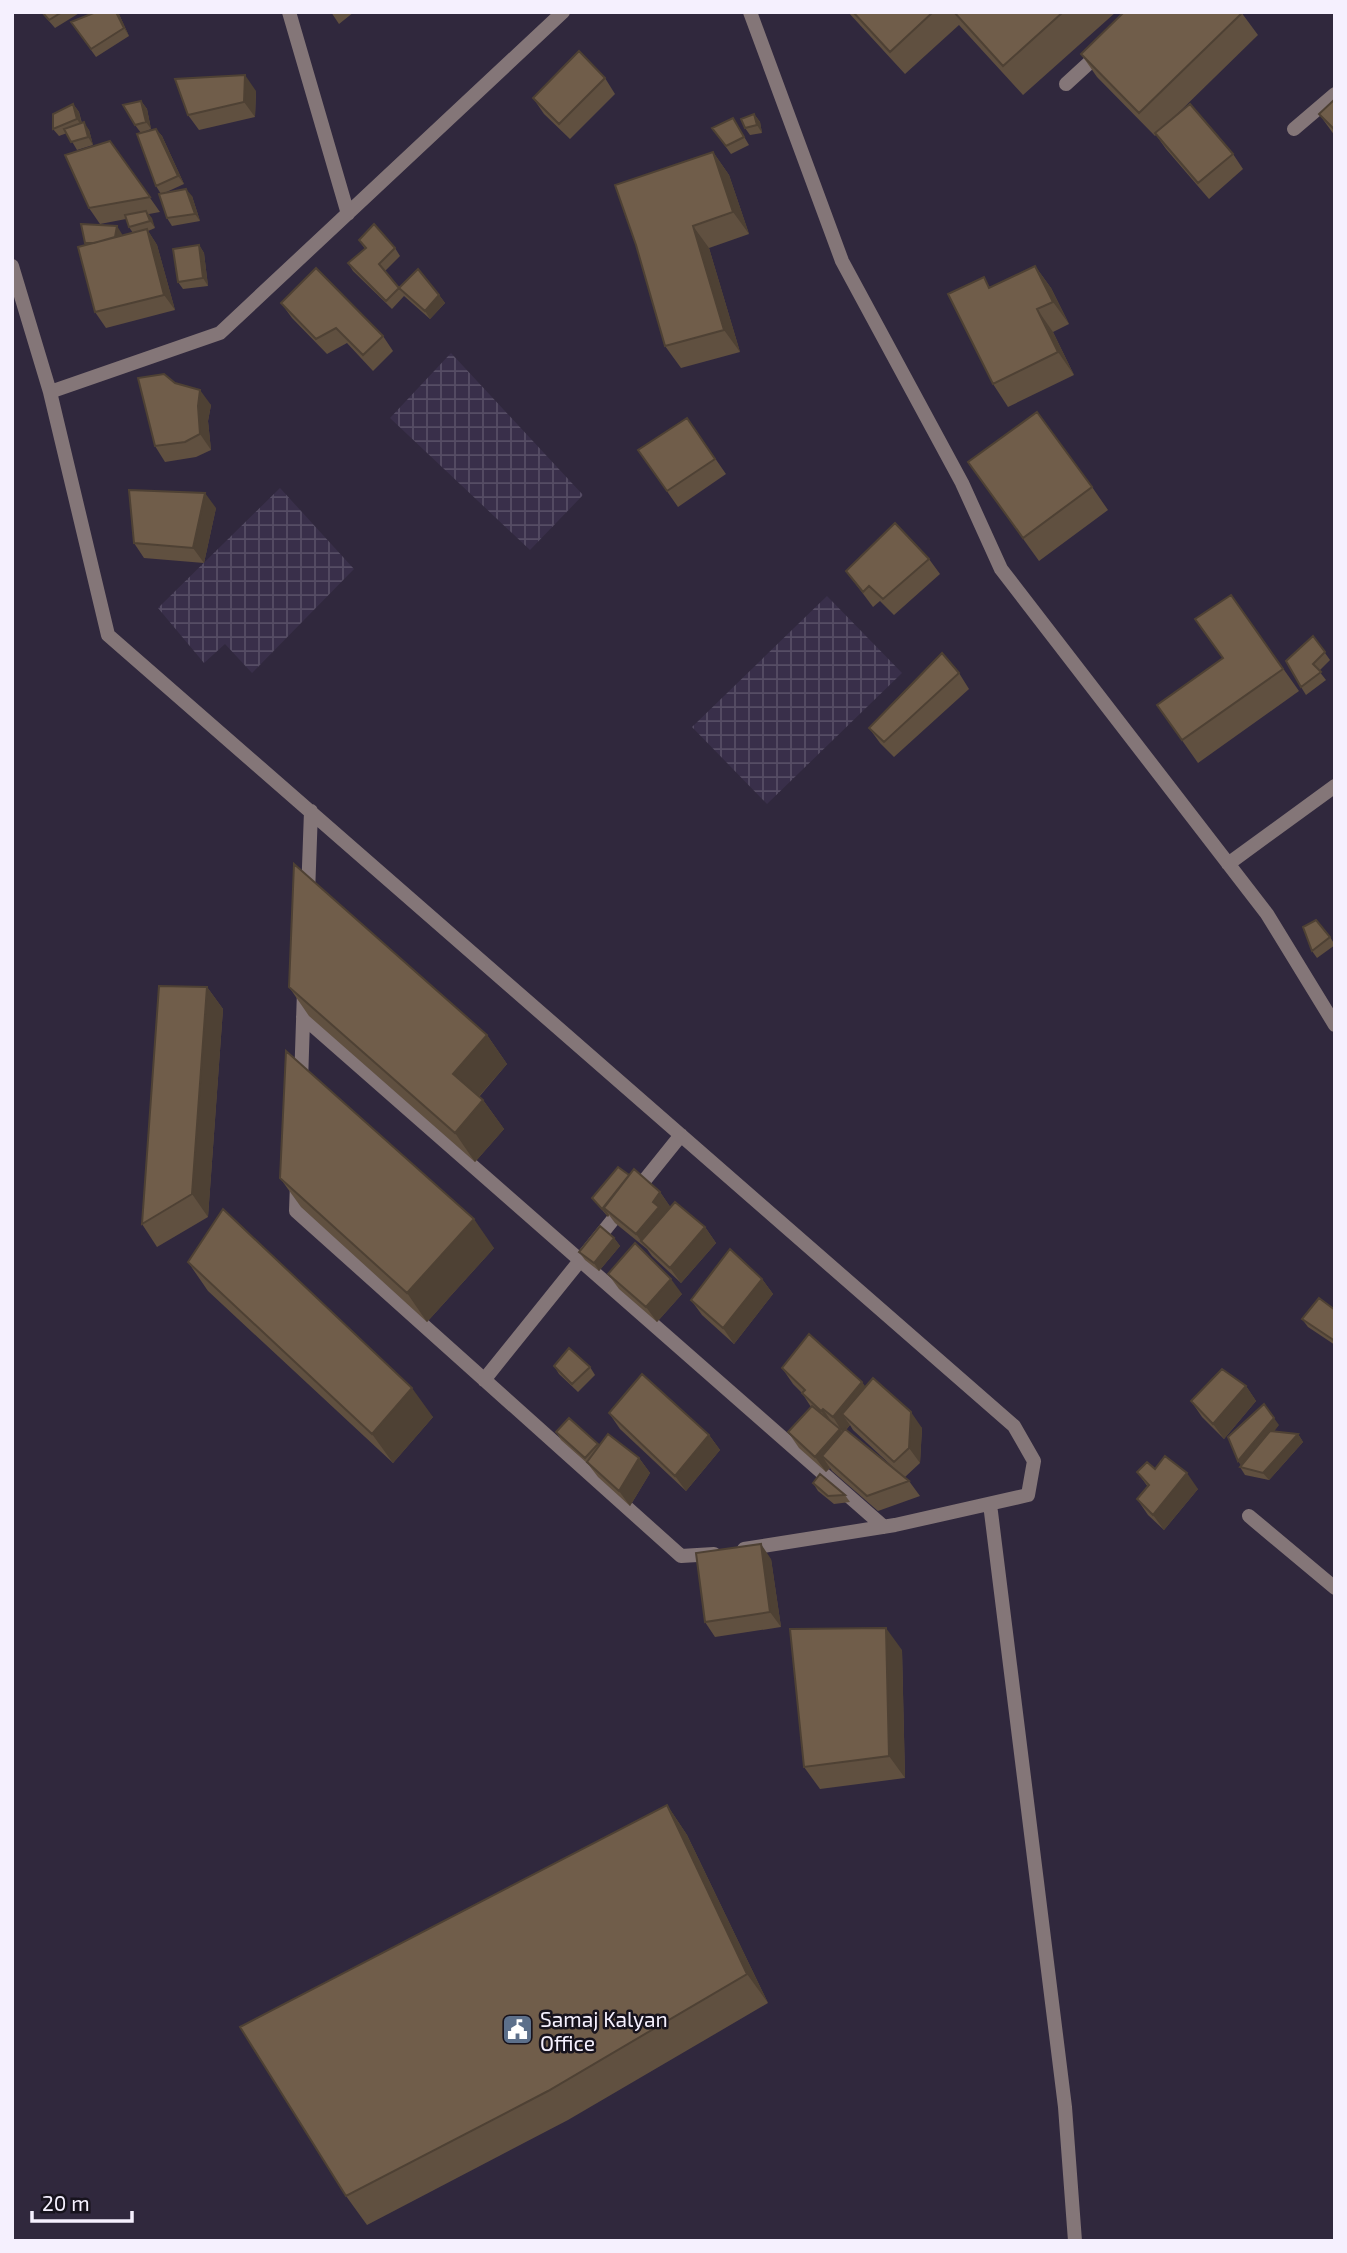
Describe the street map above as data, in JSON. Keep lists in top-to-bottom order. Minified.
{"places":{"public building":["Samaj Kalyan Office"]},"scale_bar":"20 m"}
